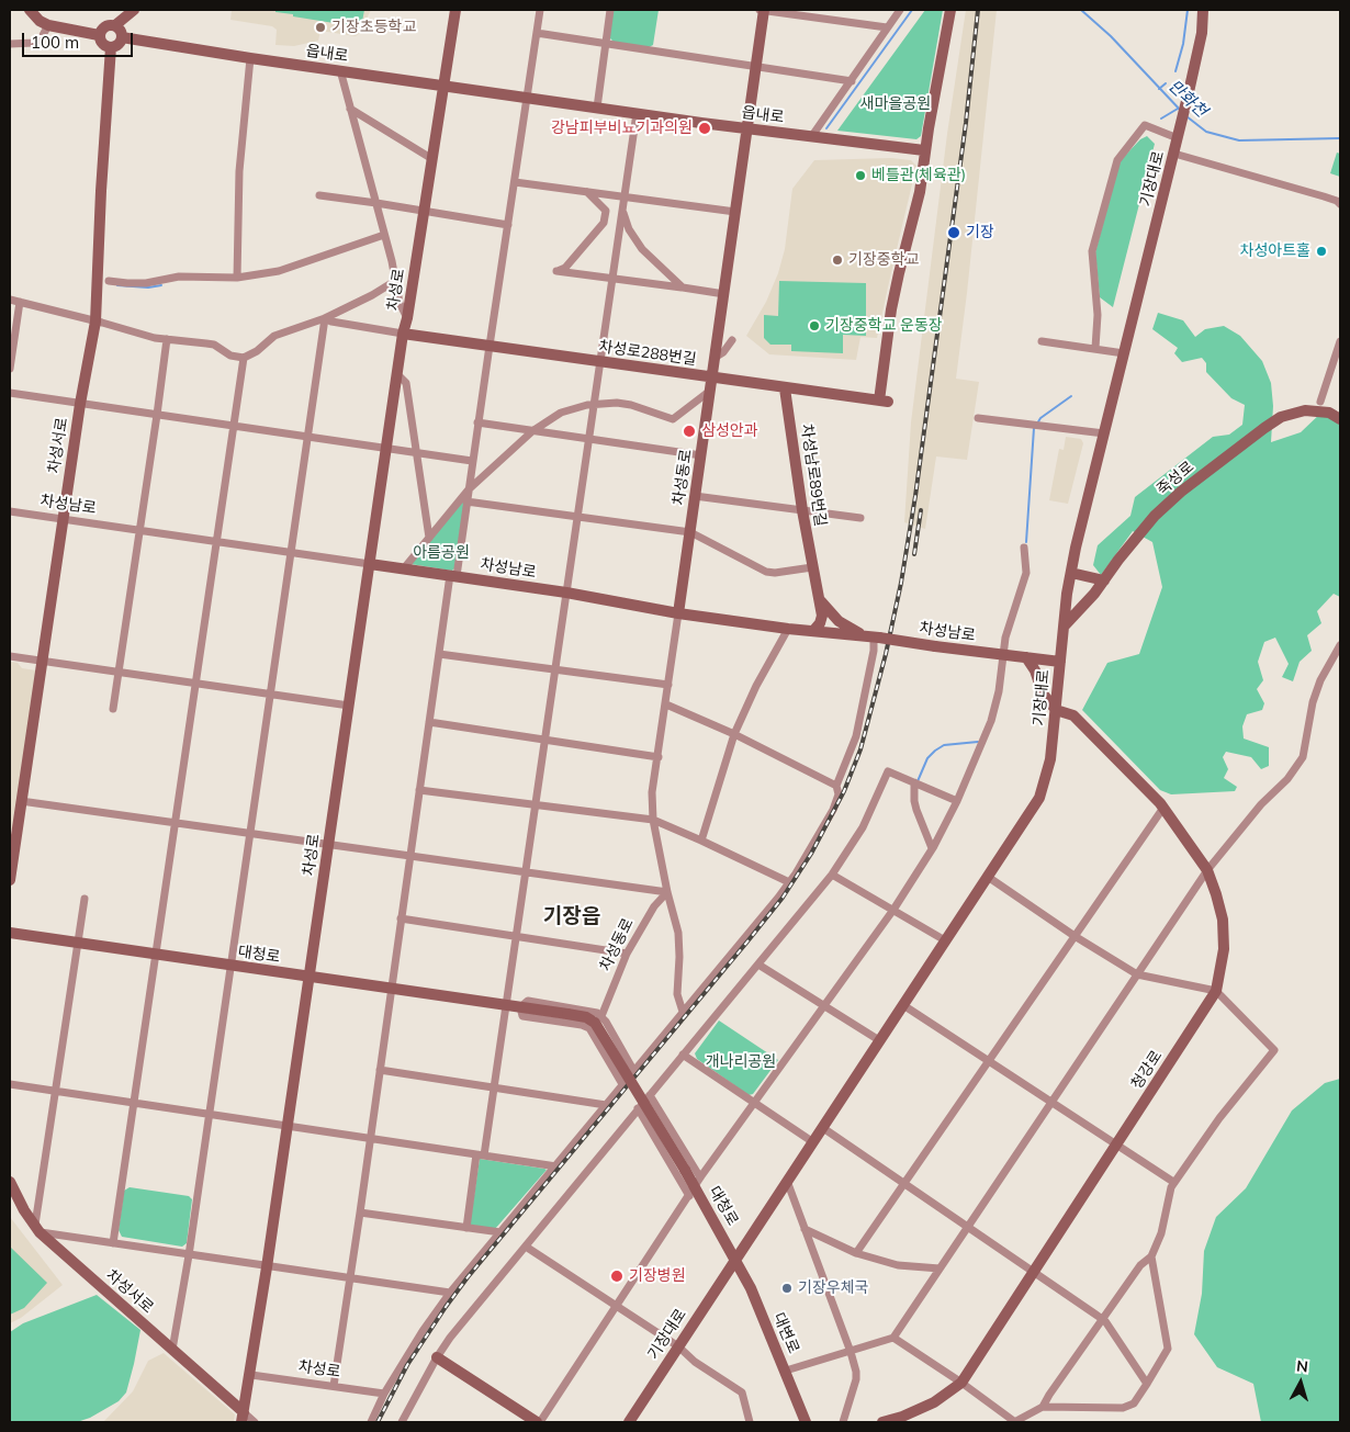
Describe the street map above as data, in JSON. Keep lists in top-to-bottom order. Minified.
{"streets":{"street":["읍내로","기장대로","차성로","차성로288번길","차성서로","차성남로89번길","차성동로","죽성로","차성남로","대청로","청강로","대변로"]},"crossings":[["읍내로","차성로"],["읍내로","차성로288번길"],["읍내로","차성서로"],["읍내로","차성동로"],["기장대로","죽성로"],["기장대로","차성남로"],["기장대로","대청로"],["기장대로","청강로"],["기장대로","대변로"],["차성로","차성로288번길"],["차성로","차성서로"],["차성로","차성남로"],["차성로","대청로"],["차성로288번길","차성남로89번길"],["차성로288번길","차성동로"],["차성서로","차성남로"],["차성남로89번길","차성남로"],["차성동로","차성남로"],["대청로","대변로"]],"districts":["기장읍"],"water":["만화천"],"parks":["새마을공원","아름공원","개나리공원"],"places":["기장초등학교","강남피부비뇨기과의원","베틀관(체육관)","기장","차성아트홀","기장중학교","기장중학교 운동장","삼성안과","기장병원","기장우체국"],"scale_bar":"100 m","north":"top"}
